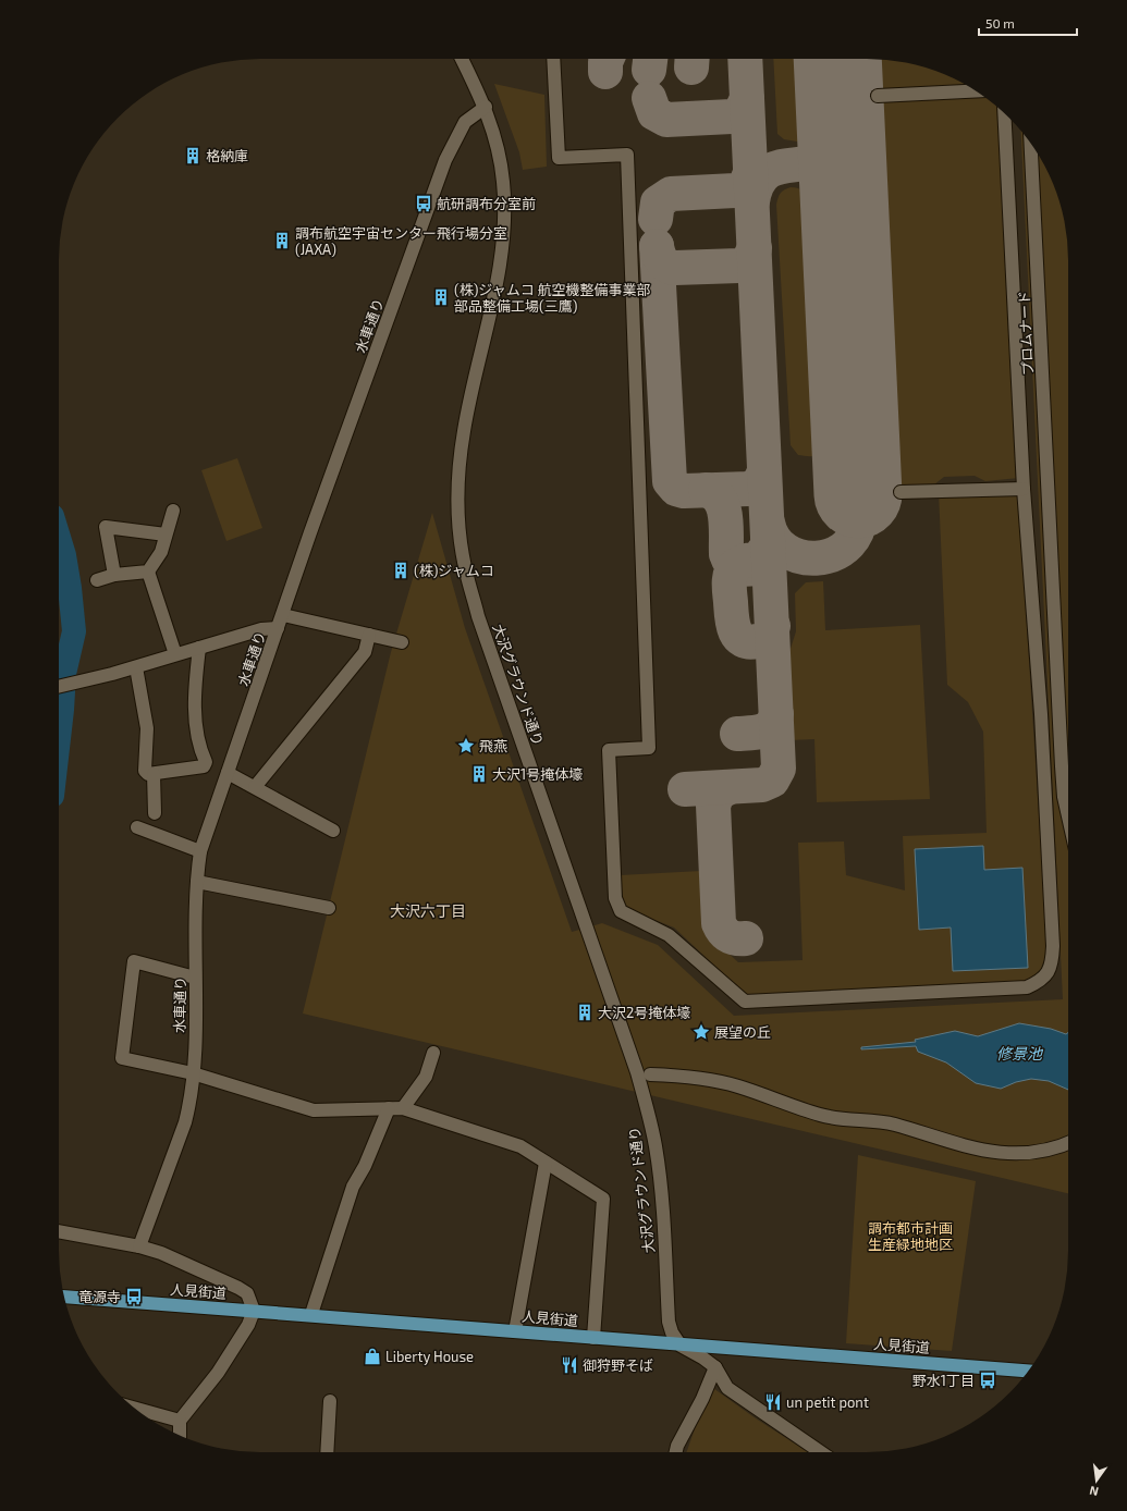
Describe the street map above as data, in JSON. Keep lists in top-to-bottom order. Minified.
{"streets":{"main road":["人見街道"],"street":["水車通り","プロムナード","大沢グラウンド通り"]},"crossings":[["水車通り","大沢グラウンド通り"],["大沢グラウンド通り","人見街道"]],"districts":["大沢六丁目"],"water":["修景池"],"parks":["調布都市計画 生産緑地地区"],"places":{"building":["格納庫","調布航空宇宙センター飛行場分室 (JAXA)","(株)ジャムコ 航空機整備事業部 部品整備工場(三鷹)","(株)ジャムコ","大沢1号掩体壕","大沢2号掩体壕"],"bus stop":["航研調布分室前","竜源寺","野水1丁目"],"place":["飛燕","展望の丘"],"shop":["Liberty House"],"restaurant":["御狩野そば","un petit pont"]},"scale_bar":"50 m","north":"bottom"}
